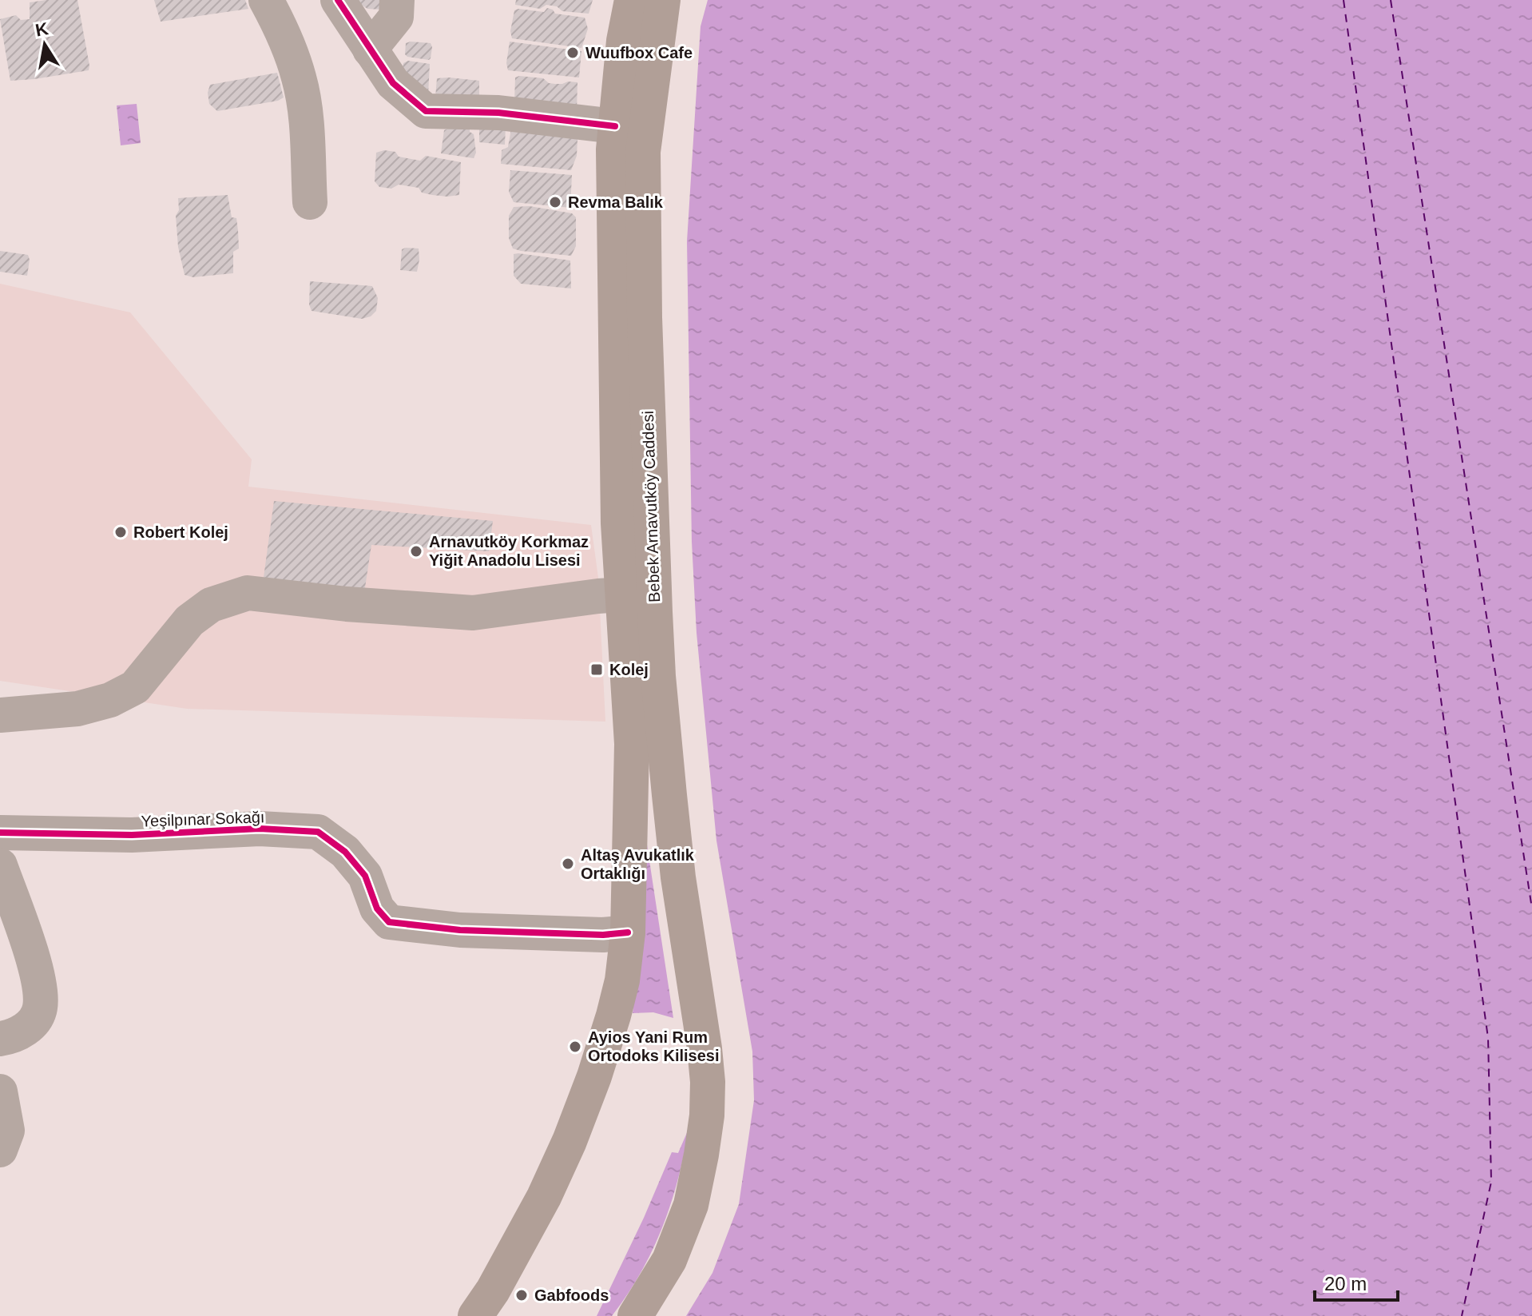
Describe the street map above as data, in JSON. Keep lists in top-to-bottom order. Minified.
{"streets":{"main road":["Bebek Arnavutköy Caddesi"],"street":["Yeşilpınar Sokağı"]},"crossings":[["Bebek Arnavutköy Caddesi","Yeşilpınar Sokağı"]],"places":{"other":["Wuufbox Cafe","Revma Balık","Robert Kolej","Arnavutköy Korkmaz Yiğit Anadolu Lisesi","Altaş Avukatlık Ortaklığı","Ayios Yani Rum Ortodoks Kilisesi","Gabfoods"],"transit":["Kolej"]},"scale_bar":"20 m","north":"top"}
